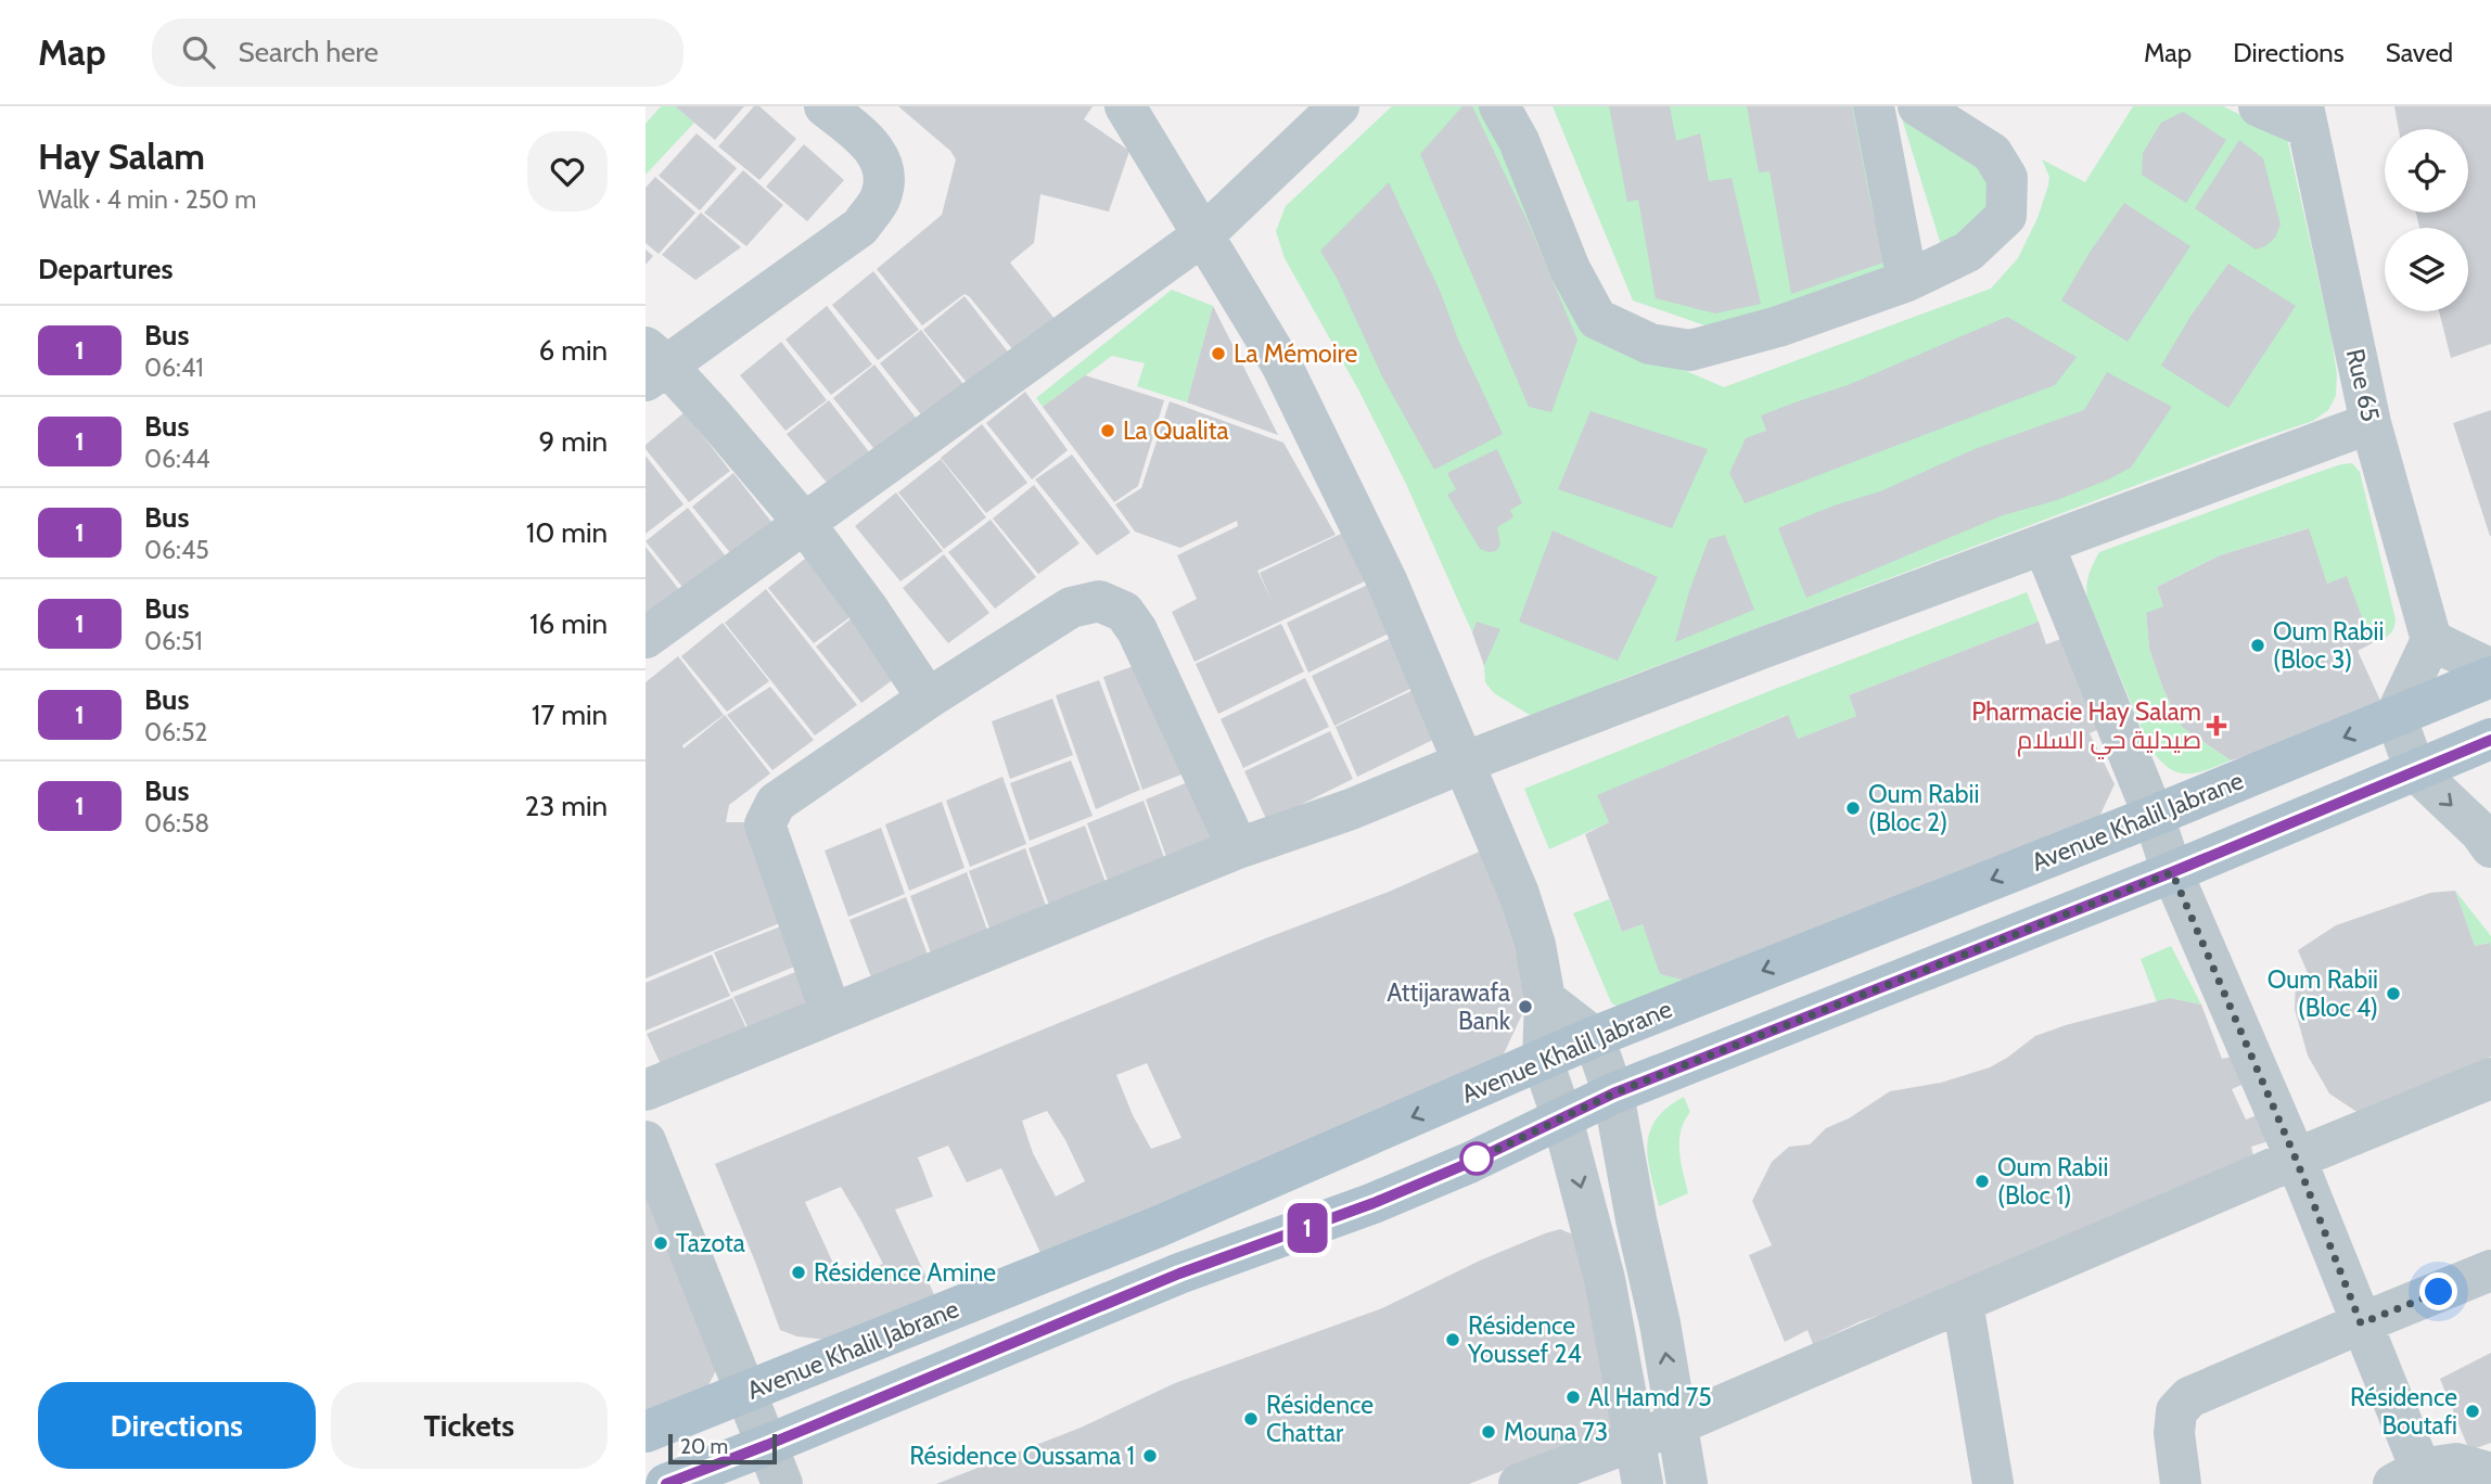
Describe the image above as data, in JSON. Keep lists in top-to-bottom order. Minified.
{"streets":{"main road":["Avenue Khalil Jabrane"],"street":["Rue 65"]},"places":{"other":["La Mémoire","La Qualita","Oum Rabii (Bloc 3)","Oum Rabii (Bloc 2)","Oum Rabii (Bloc 4)","Attijarawafa Bank","Oum Rabii (Bloc 1)","Tazota","Résidence Amine","Résidence Youssef 24","Al Hamd 75","Résidence Boutafi","Résidence Chattar","Mouna 73","Résidence Oussama 1"],"health":["Pharmacie Hay Salam صيدلية حي السلام"]},"lines":["bus line 1"],"scale_bar":"20 m","page":{"header":"Map","search":"Search here","nav":["Map","Directions","Saved"],"heading":[["Hay Salam","Walk · 4 min · 250 m"],"Departures"],"on_map":"1","list":[{"mark":"1","name":"Bus","note":"06:41","value":"6 min"},{"mark":"1","name":"Bus","note":"06:44","value":"9 min"},{"mark":"1","name":"Bus","note":"06:45","value":"10 min"},{"mark":"1","name":"Bus","note":"06:51","value":"16 min"},{"mark":"1","name":"Bus","note":"06:52","value":"17 min"},{"mark":"1","name":"Bus","note":"06:58","value":"23 min"}],"buttons":["Directions","Tickets"],"scale":"20 m"}}
